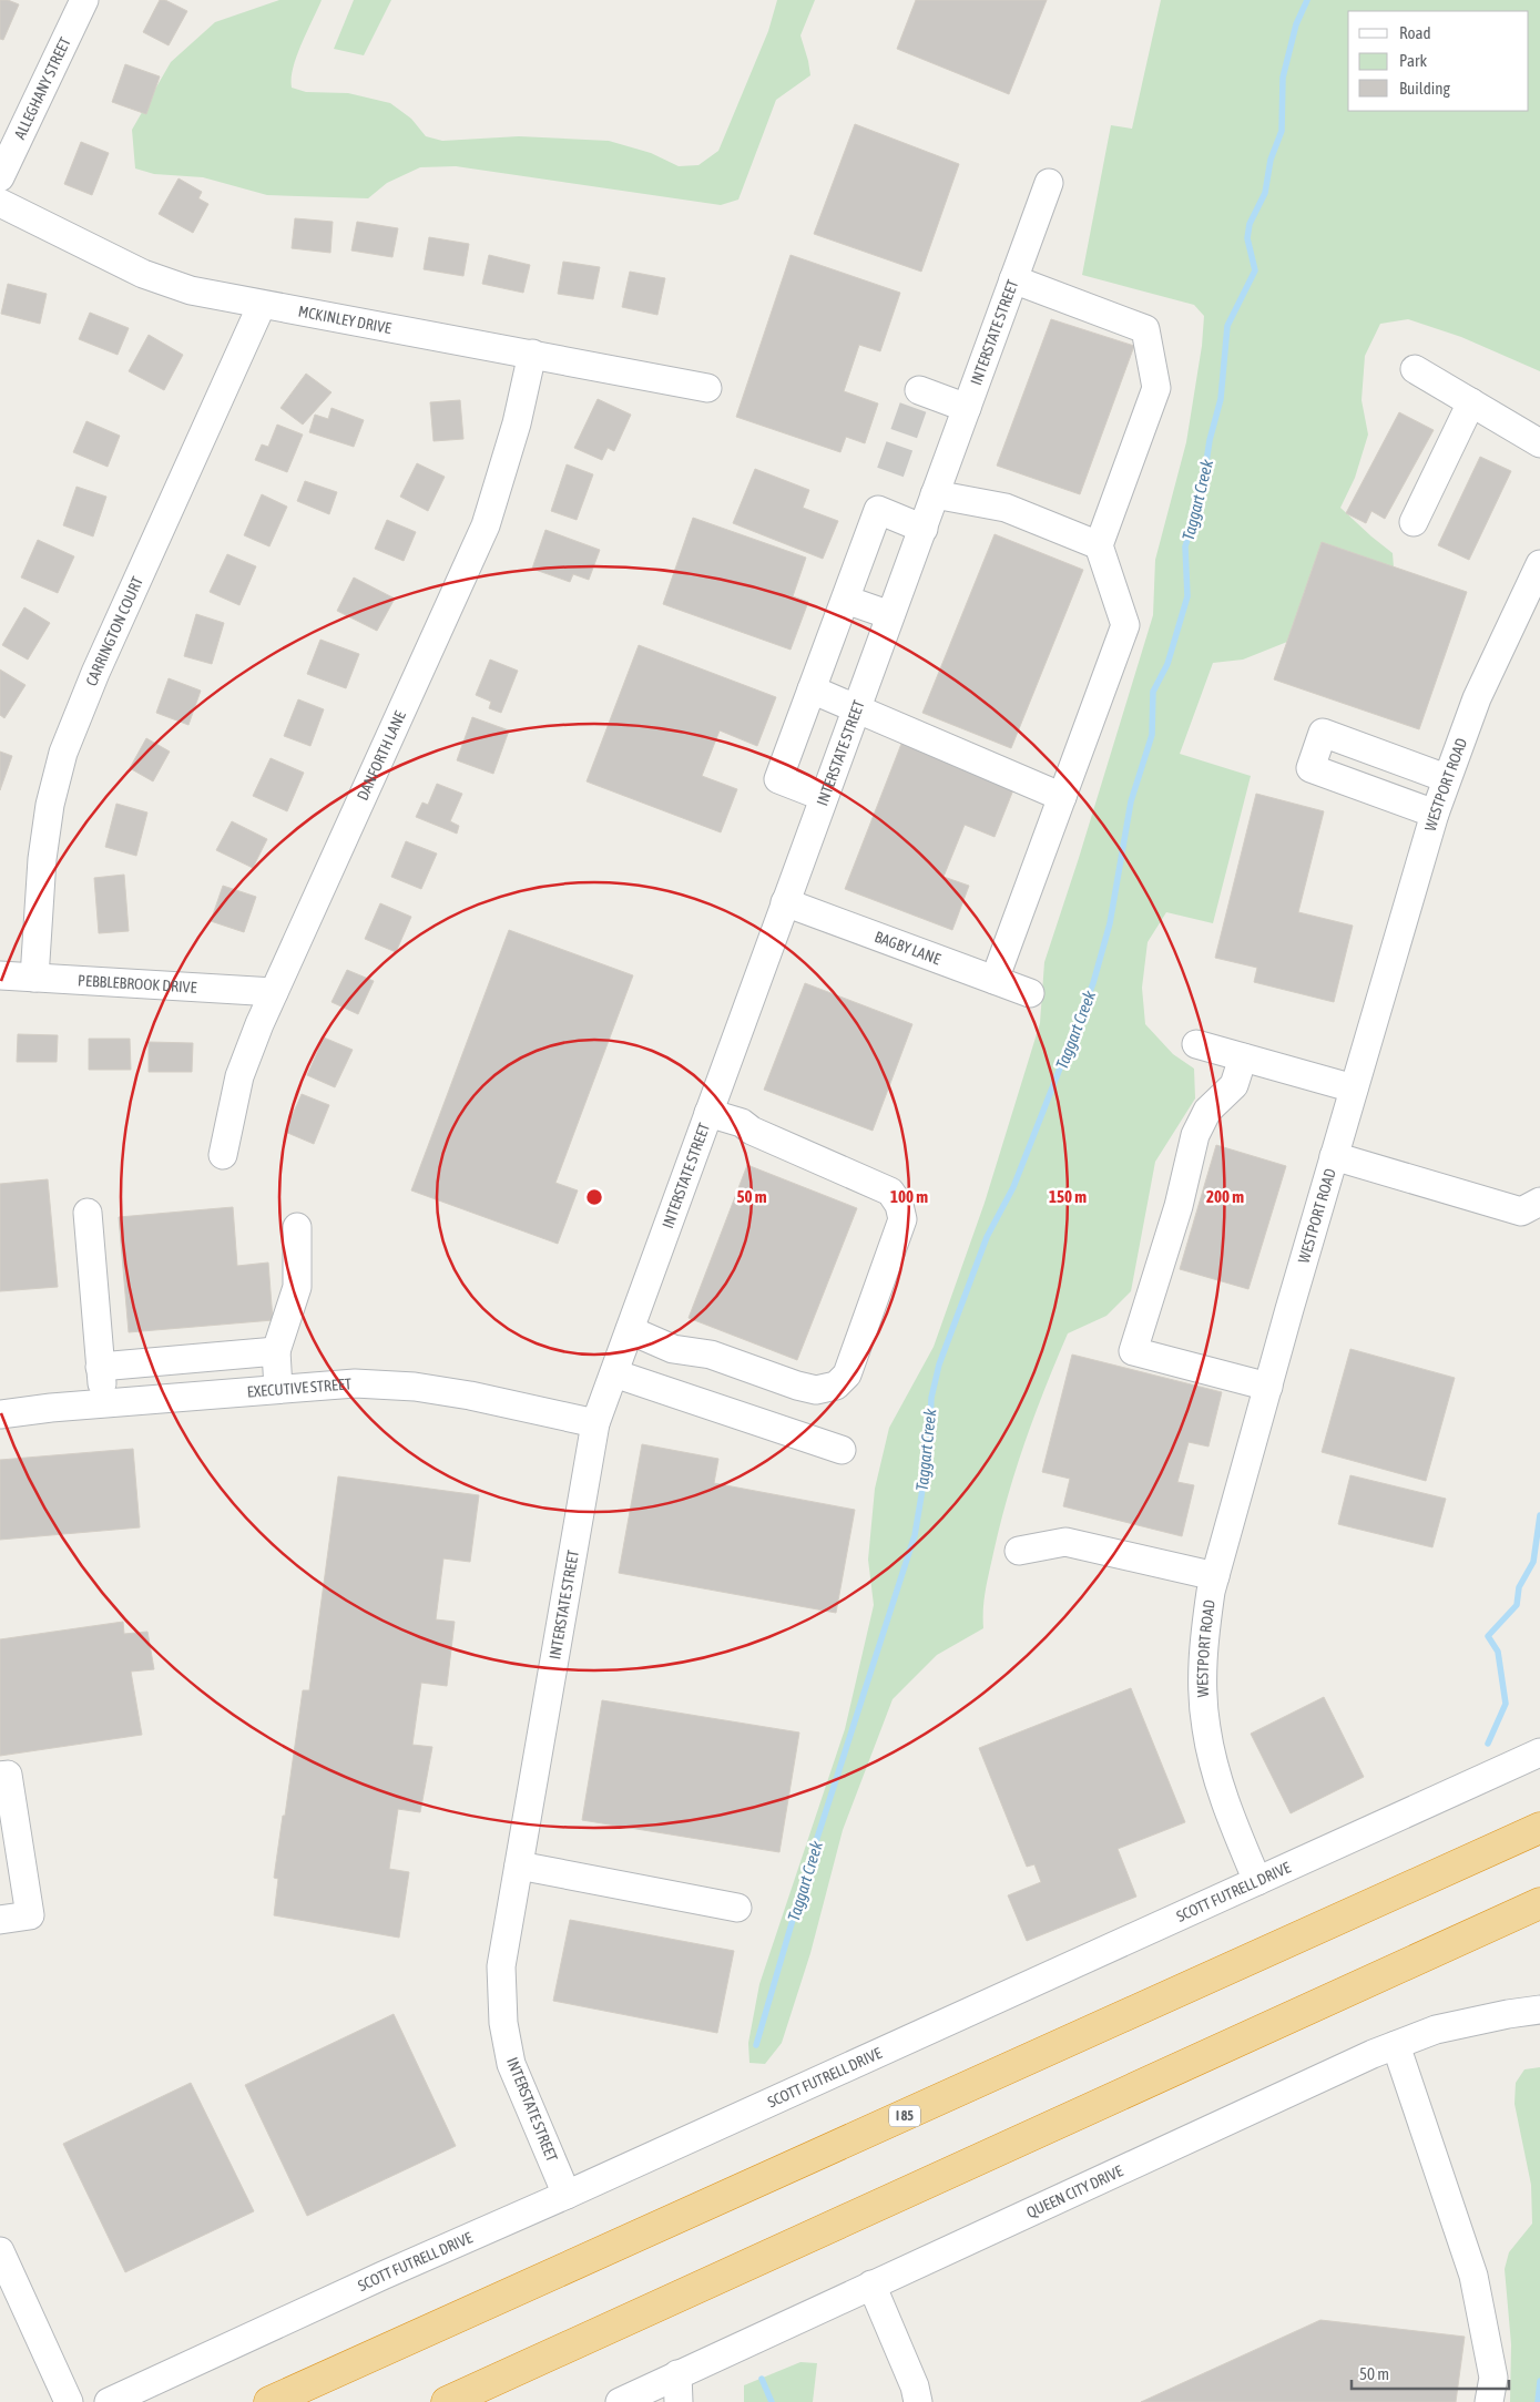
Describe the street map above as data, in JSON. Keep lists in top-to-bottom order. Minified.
{"streets":{"highway":["I 85"],"street":["ALLEGHANY STREET","MCKINLEY DRIVE","INTERSTATE STREET","CARRINGTON COURT","DANFORTH LANE","WESTPORT ROAD","BAGBY LANE","PEBBLEBROOK DRIVE","EXECUTIVE STREET","SCOTT FUTRELL DRIVE","QUEEN CITY DRIVE"]},"crossings":[["MCKINLEY DRIVE","CARRINGTON COURT"],["MCKINLEY DRIVE","DANFORTH LANE"],["INTERSTATE STREET","BAGBY LANE"],["INTERSTATE STREET","EXECUTIVE STREET"],["INTERSTATE STREET","SCOTT FUTRELL DRIVE"],["CARRINGTON COURT","PEBBLEBROOK DRIVE"],["DANFORTH LANE","PEBBLEBROOK DRIVE"],["WESTPORT ROAD","SCOTT FUTRELL DRIVE"]],"water":["Taggart Creek"],"legend":["Road","Park","Building"],"scale_bar":"50 m","rings":["50 m","100 m","150 m","200 m"]}
